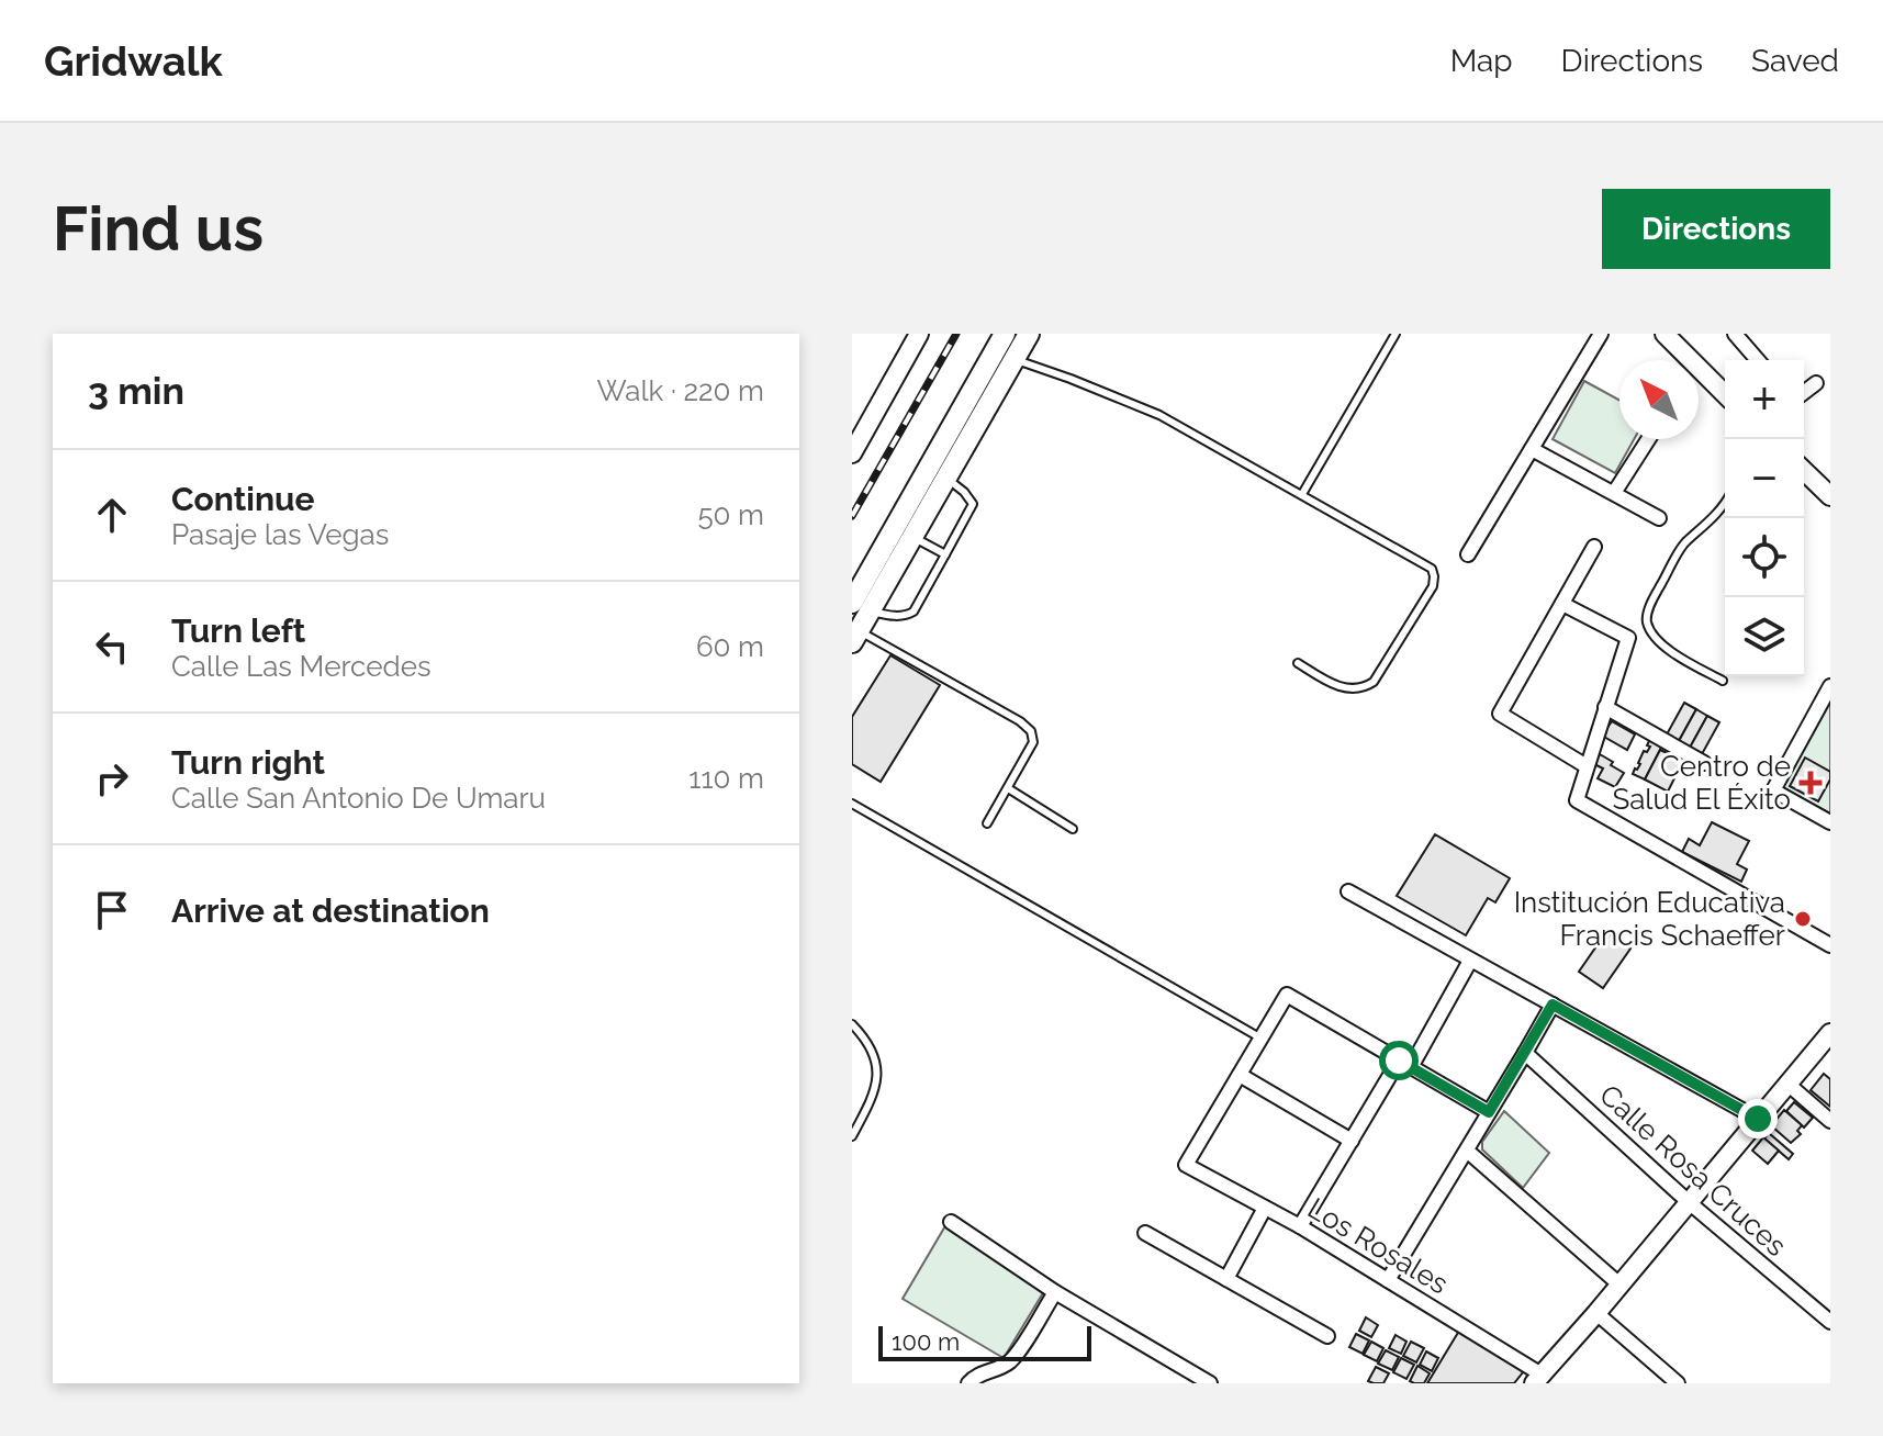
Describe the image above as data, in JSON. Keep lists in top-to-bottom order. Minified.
{"streets":{"street":["Calle Rosa Cruces","Los Rosales"]},"places":{"health":["Centro de Salud El Éxito"],"other":["Institución Educativa Francis Schaeffer"]},"scale_bar":"100 m","north":"top left","page":{"header":"Gridwalk","nav":["Map","Directions","Saved"],"buttons":"Directions","title":"Find us","heading":["3 min","Walk · 220 m"],"map_buttons":["+","−"],"list":[["Continue","Pasaje las Vegas","50 m"],["Turn left","Calle Las Mercedes","60 m"],["Turn right","Calle San Antonio De Umaru","110 m"],"Arrive at destination"],"scale":"100 m"}}
